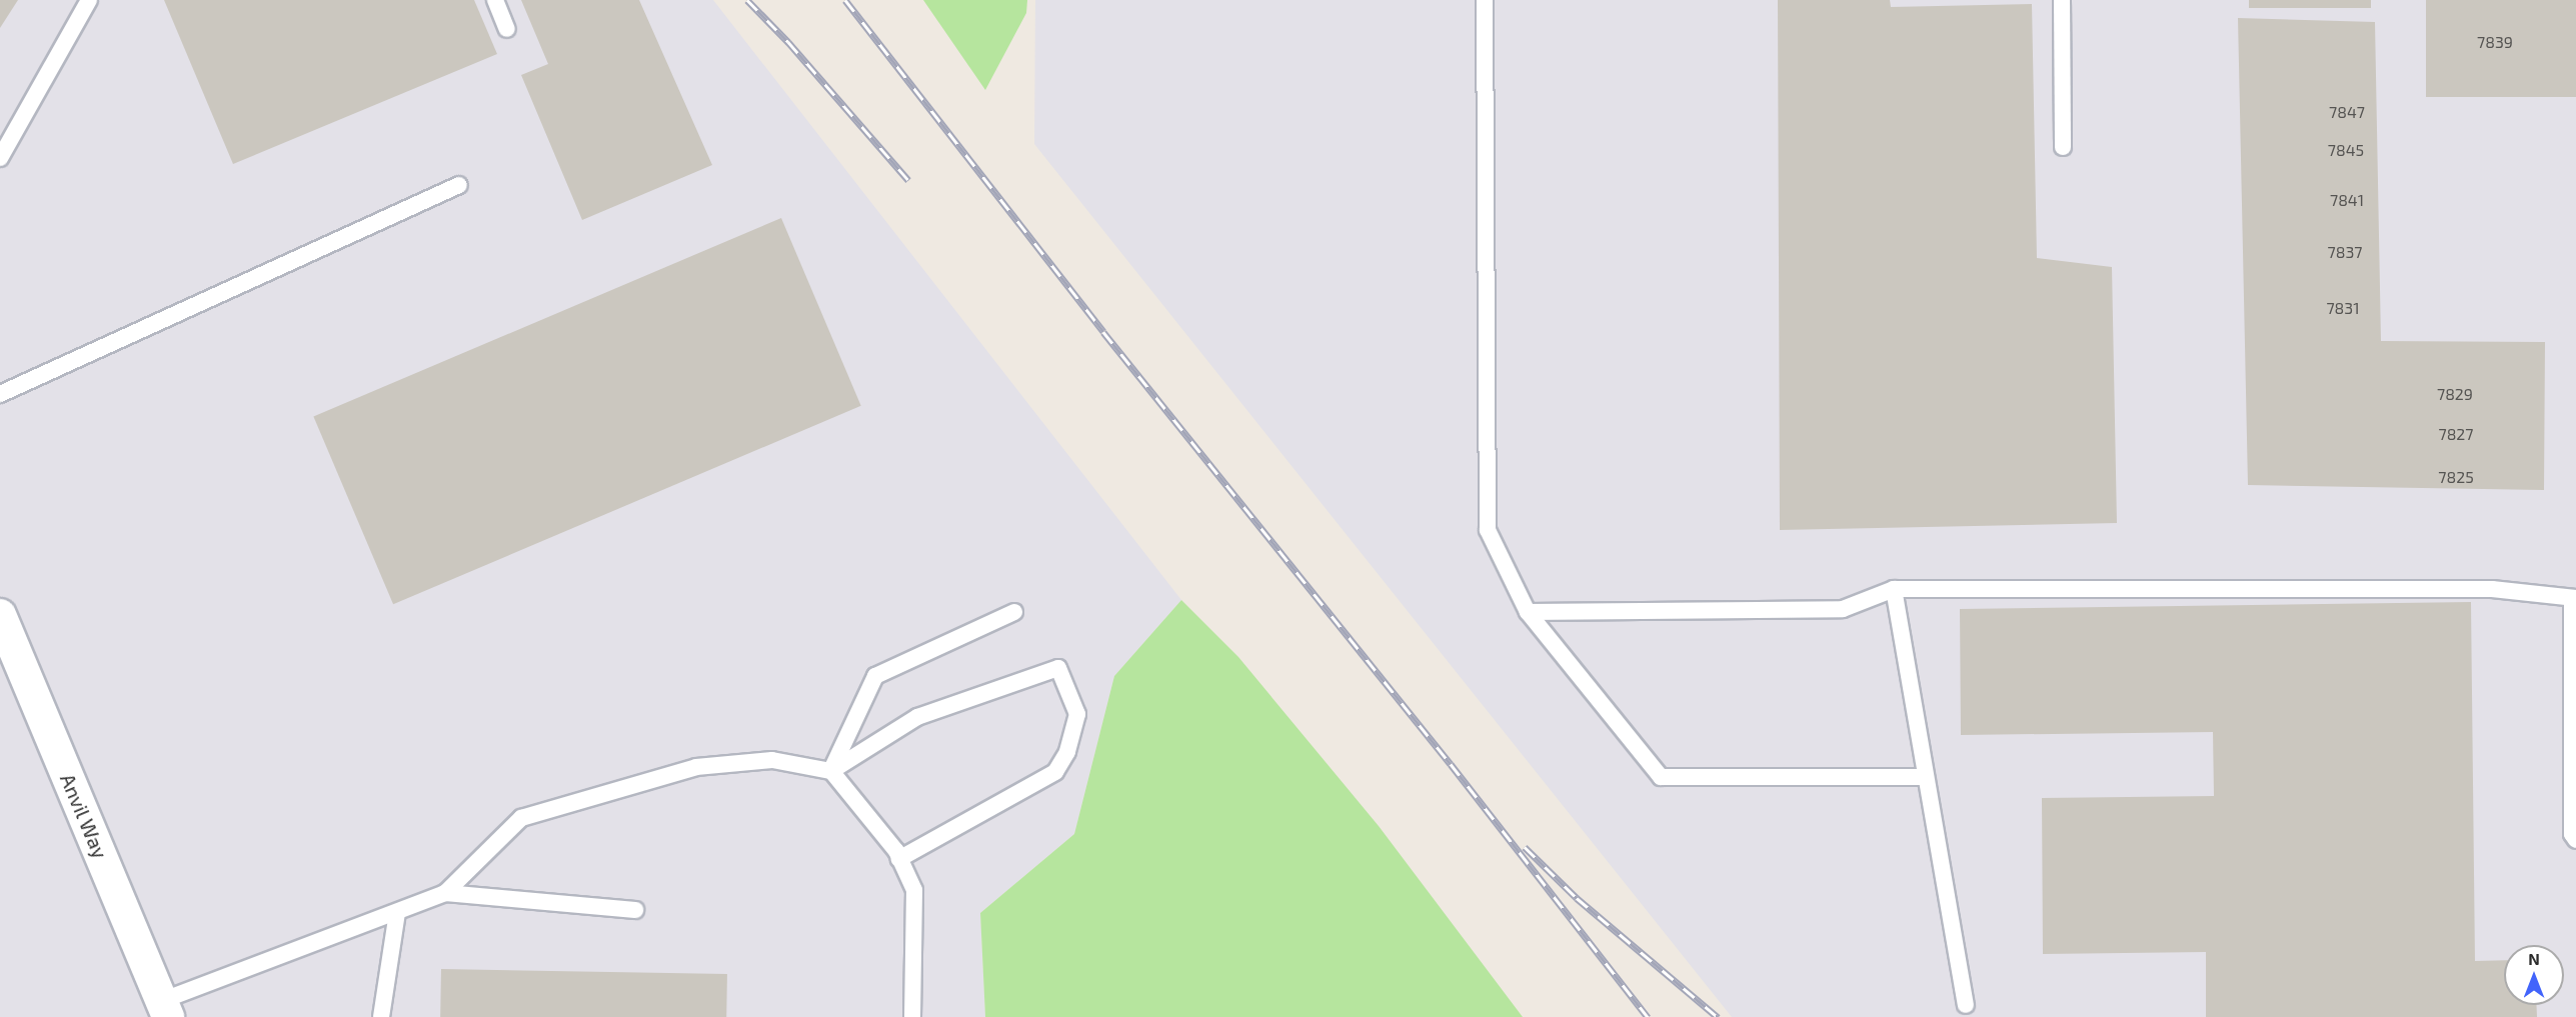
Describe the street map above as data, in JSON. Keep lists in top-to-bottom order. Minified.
{"streets":{"street":["Anvil Way"]},"house_numbers":["7839","7847","7845","7841","7837","7831","7829","7827","7825"],"north":"top"}
